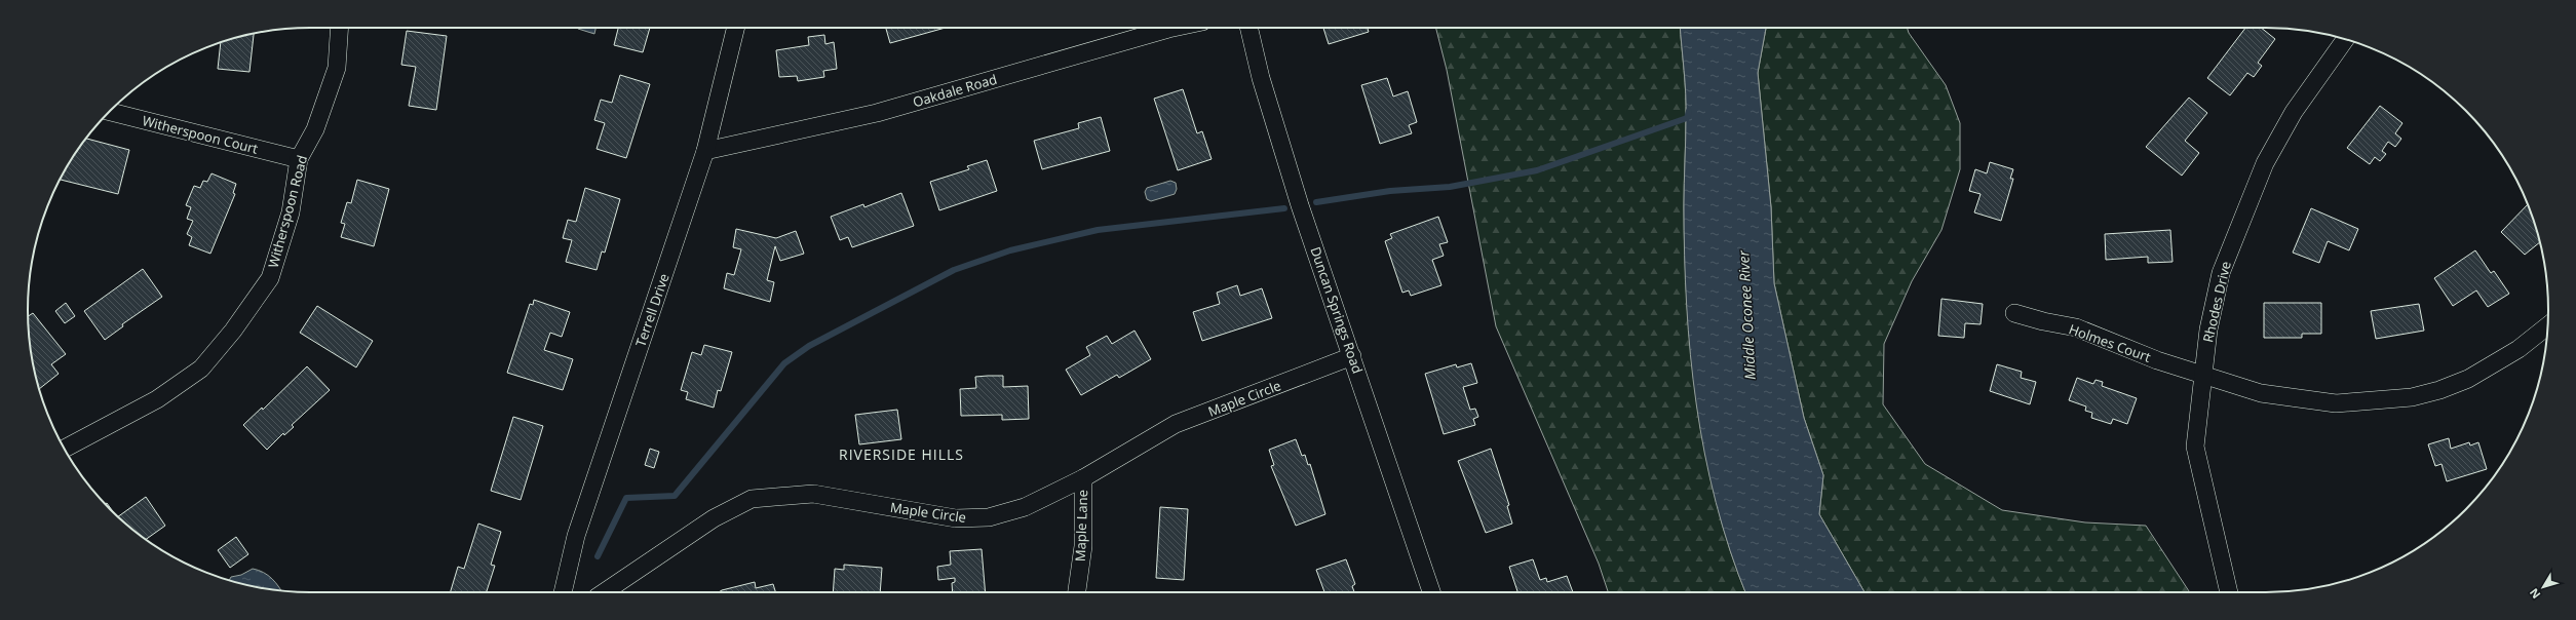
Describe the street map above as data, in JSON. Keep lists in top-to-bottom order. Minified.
{"streets":{"street":["Oakdale Road","Witherspoon Court","Witherspoon Road","Rhodes Drive","Terrell Drive","Duncan Springs Road","Holmes Court","Maple Circle","Maple Lane"]},"crossings":[["Oakdale Road","Terrell Drive"],["Witherspoon Court","Witherspoon Road"],["Rhodes Drive","Holmes Court"],["Duncan Springs Road","Maple Circle"],["Maple Circle","Maple Lane"]],"districts":["RIVERSIDE HILLS"],"water":["Middle Oconee River"],"north":"bottom left"}
